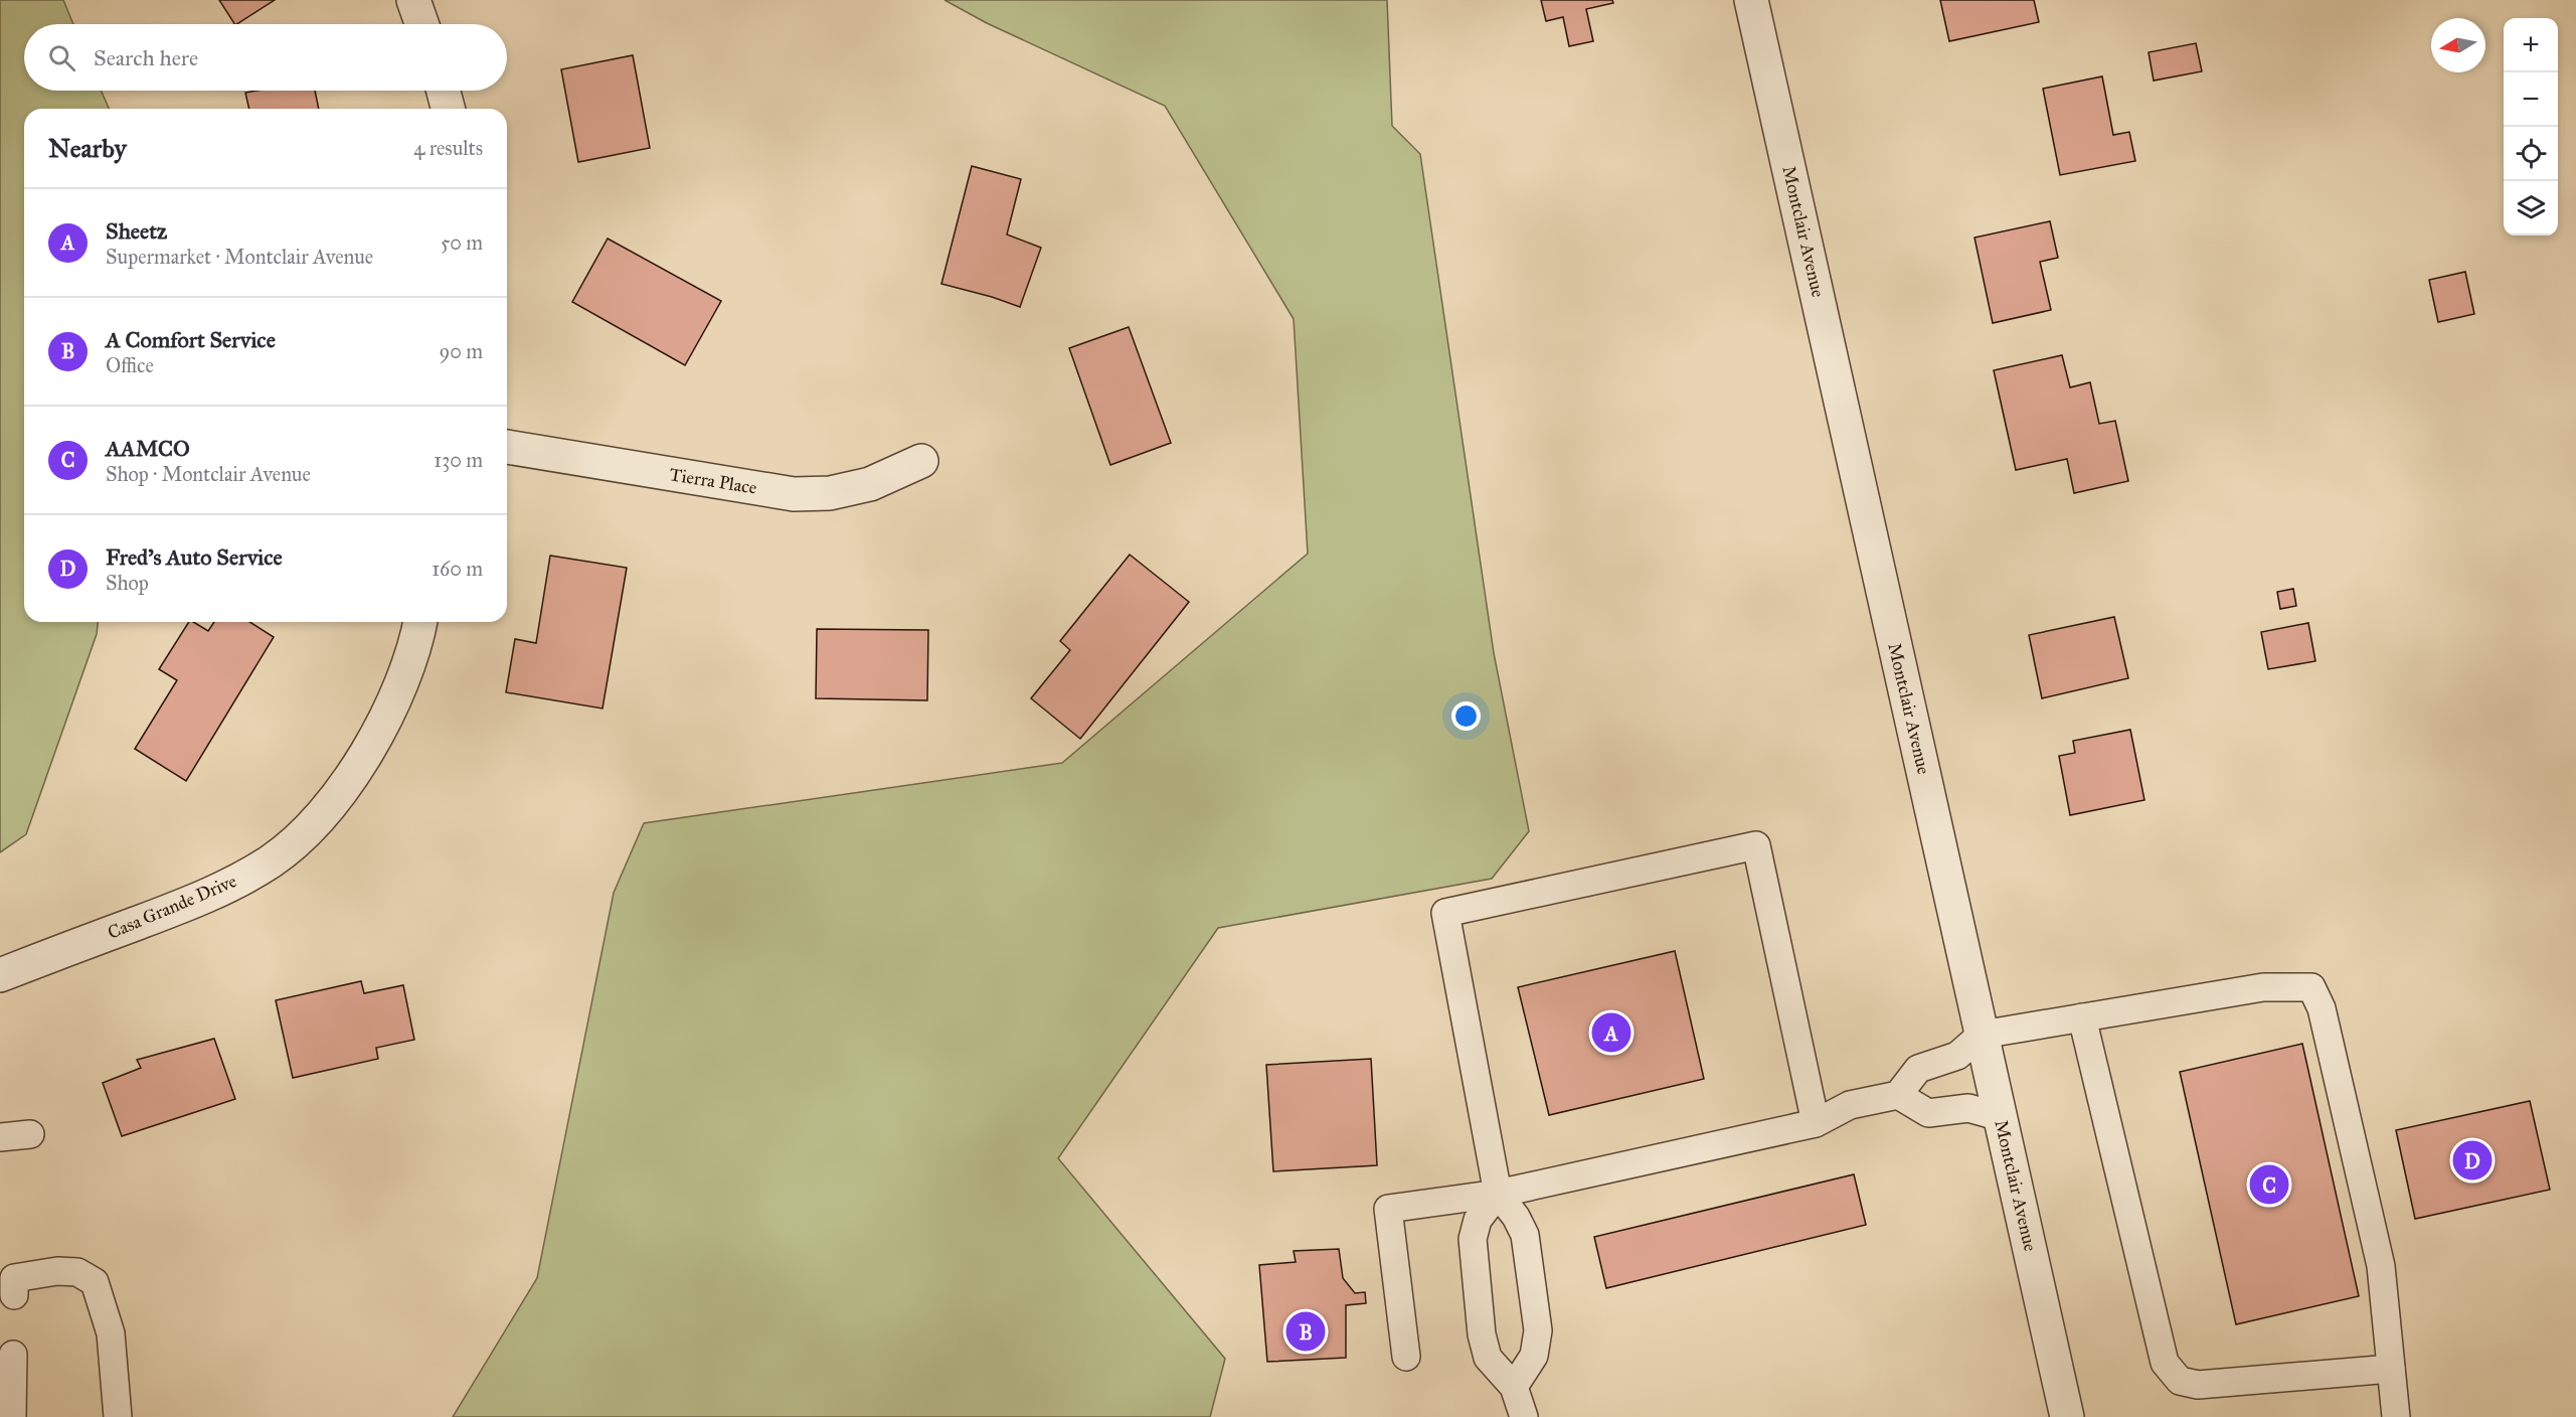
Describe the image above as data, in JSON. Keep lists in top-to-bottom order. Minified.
{"streets":{"street":["Montclair Avenue","Tierra Place","Casa Grande Drive"]},"north":"left","page":{"map_buttons":["+","−"],"search":"Search here","heading":["Nearby","4 results"],"list":[{"mark":"A","name":"Sheetz","note":"Supermarket · Montclair Avenue","value":"50 m"},{"mark":"B","name":"A Comfort Service","note":"Office","value":"90 m"},{"mark":"C","name":"AAMCO","note":"Shop · Montclair Avenue","value":"130 m"},{"mark":"D","name":"Fred's Auto Service","note":"Shop","value":"160 m"}],"pins":["A","D","C","B"]}}
